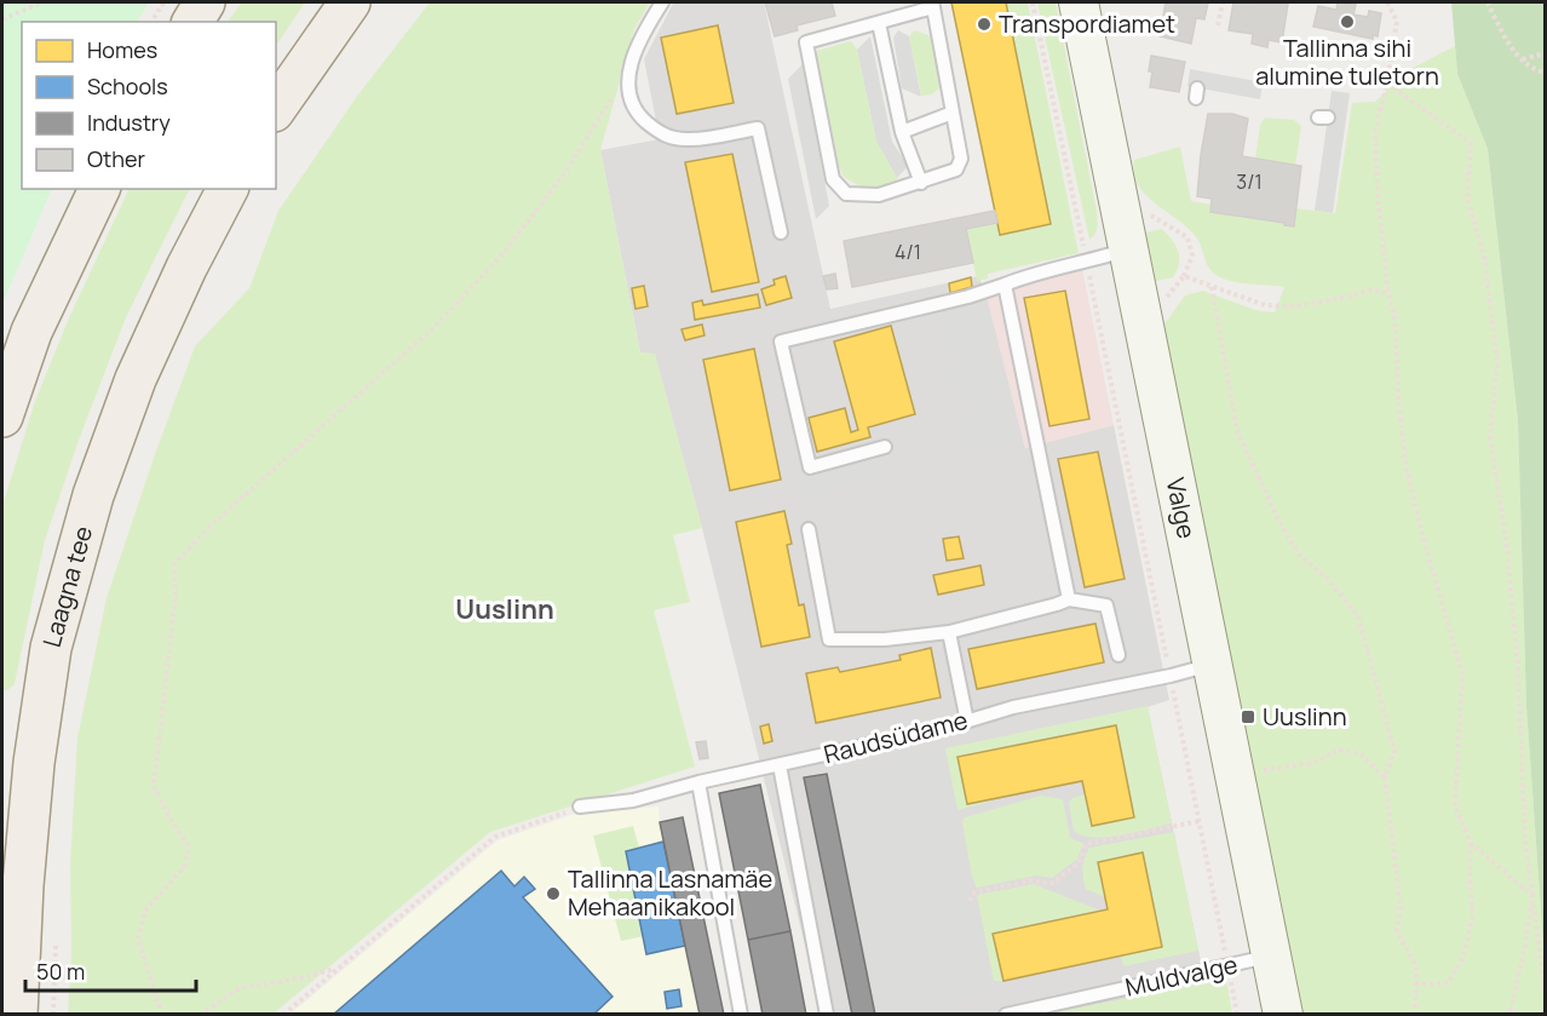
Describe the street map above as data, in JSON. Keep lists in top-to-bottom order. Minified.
{"streets":{"main road":["Laagna tee"],"street":["Valge"],"lane":["Raudsüdame","Muldvalge"]},"crossings":[["Valge","Raudsüdame"],["Valge","Muldvalge"]],"districts":["Uuslinn"],"places":{"other":["Tallinna sihi alumine tuletorn","Transpordiamet","Tallinna Lasnamäe Mehaanikakool"],"transit":["Uuslinn"]},"house_numbers":["3/1","4/1"],"legend":["Homes","Schools","Industry","Other"],"scale_bar":"50 m"}
